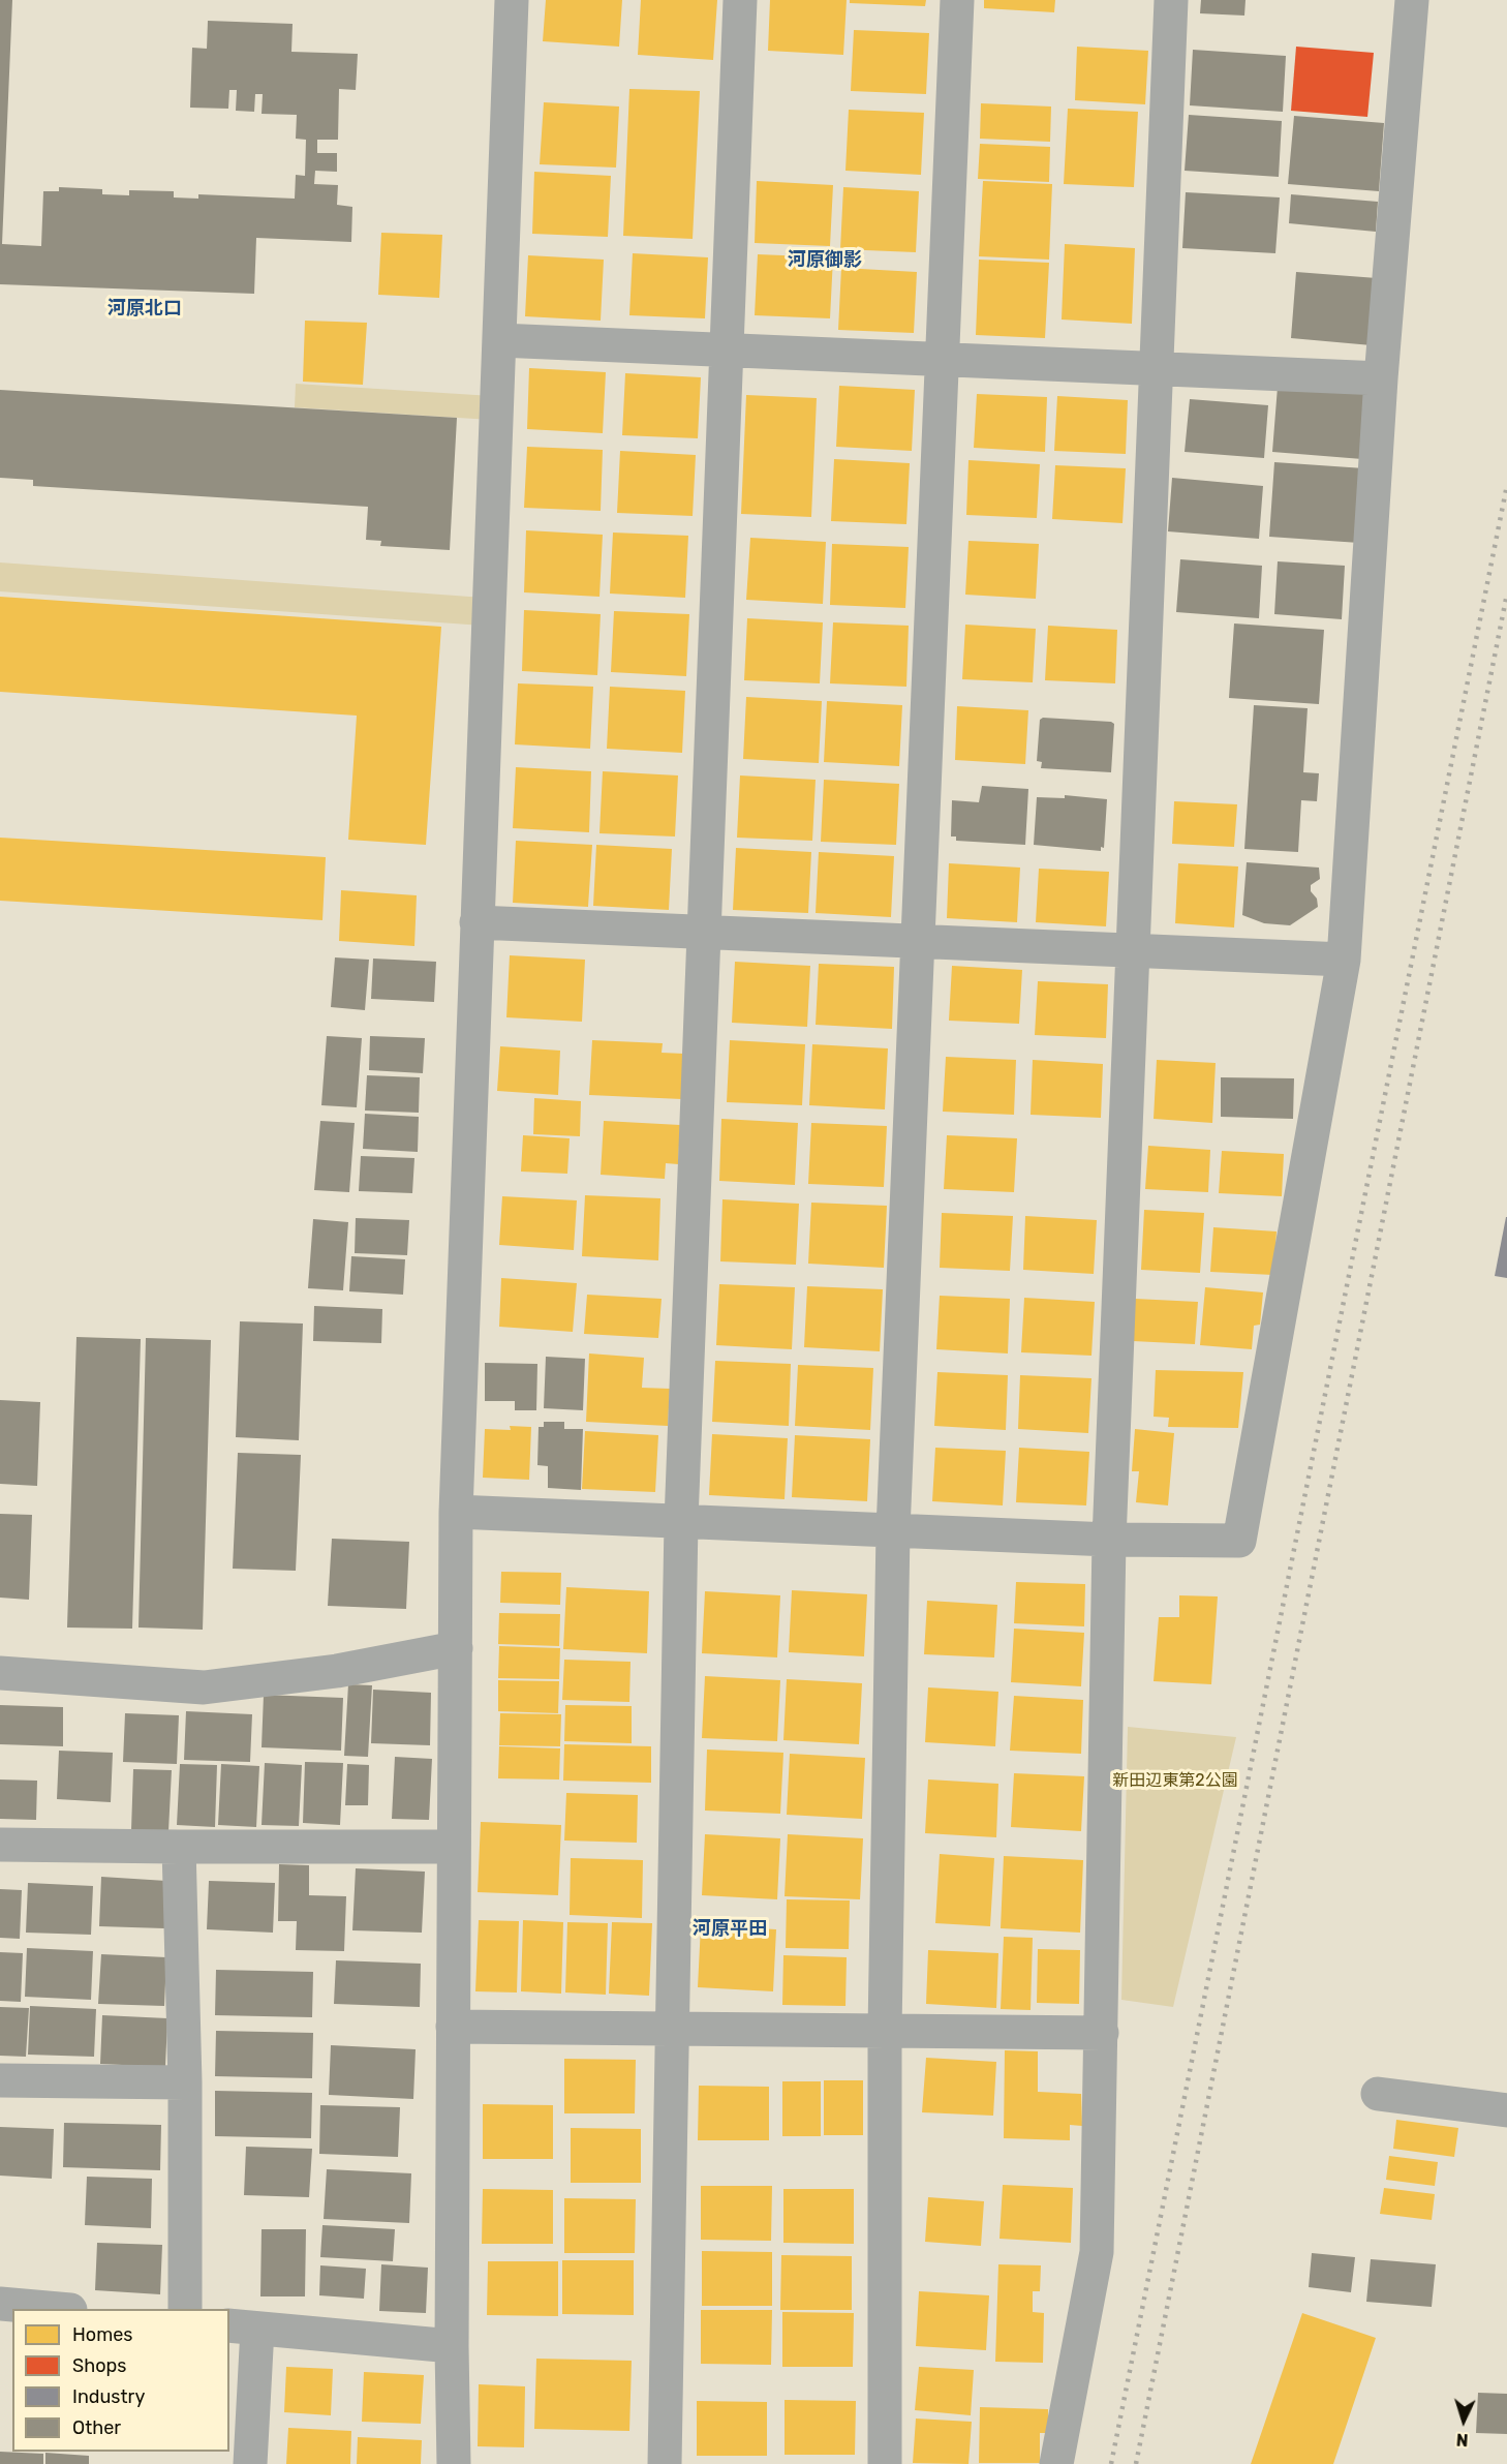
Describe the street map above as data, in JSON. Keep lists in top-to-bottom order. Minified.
{"districts":["河原御影","河原北口","河原平田"],"parks":["新田辺東第2公園"],"legend":["Homes","Shops","Industry","Other"],"north":"bottom"}
